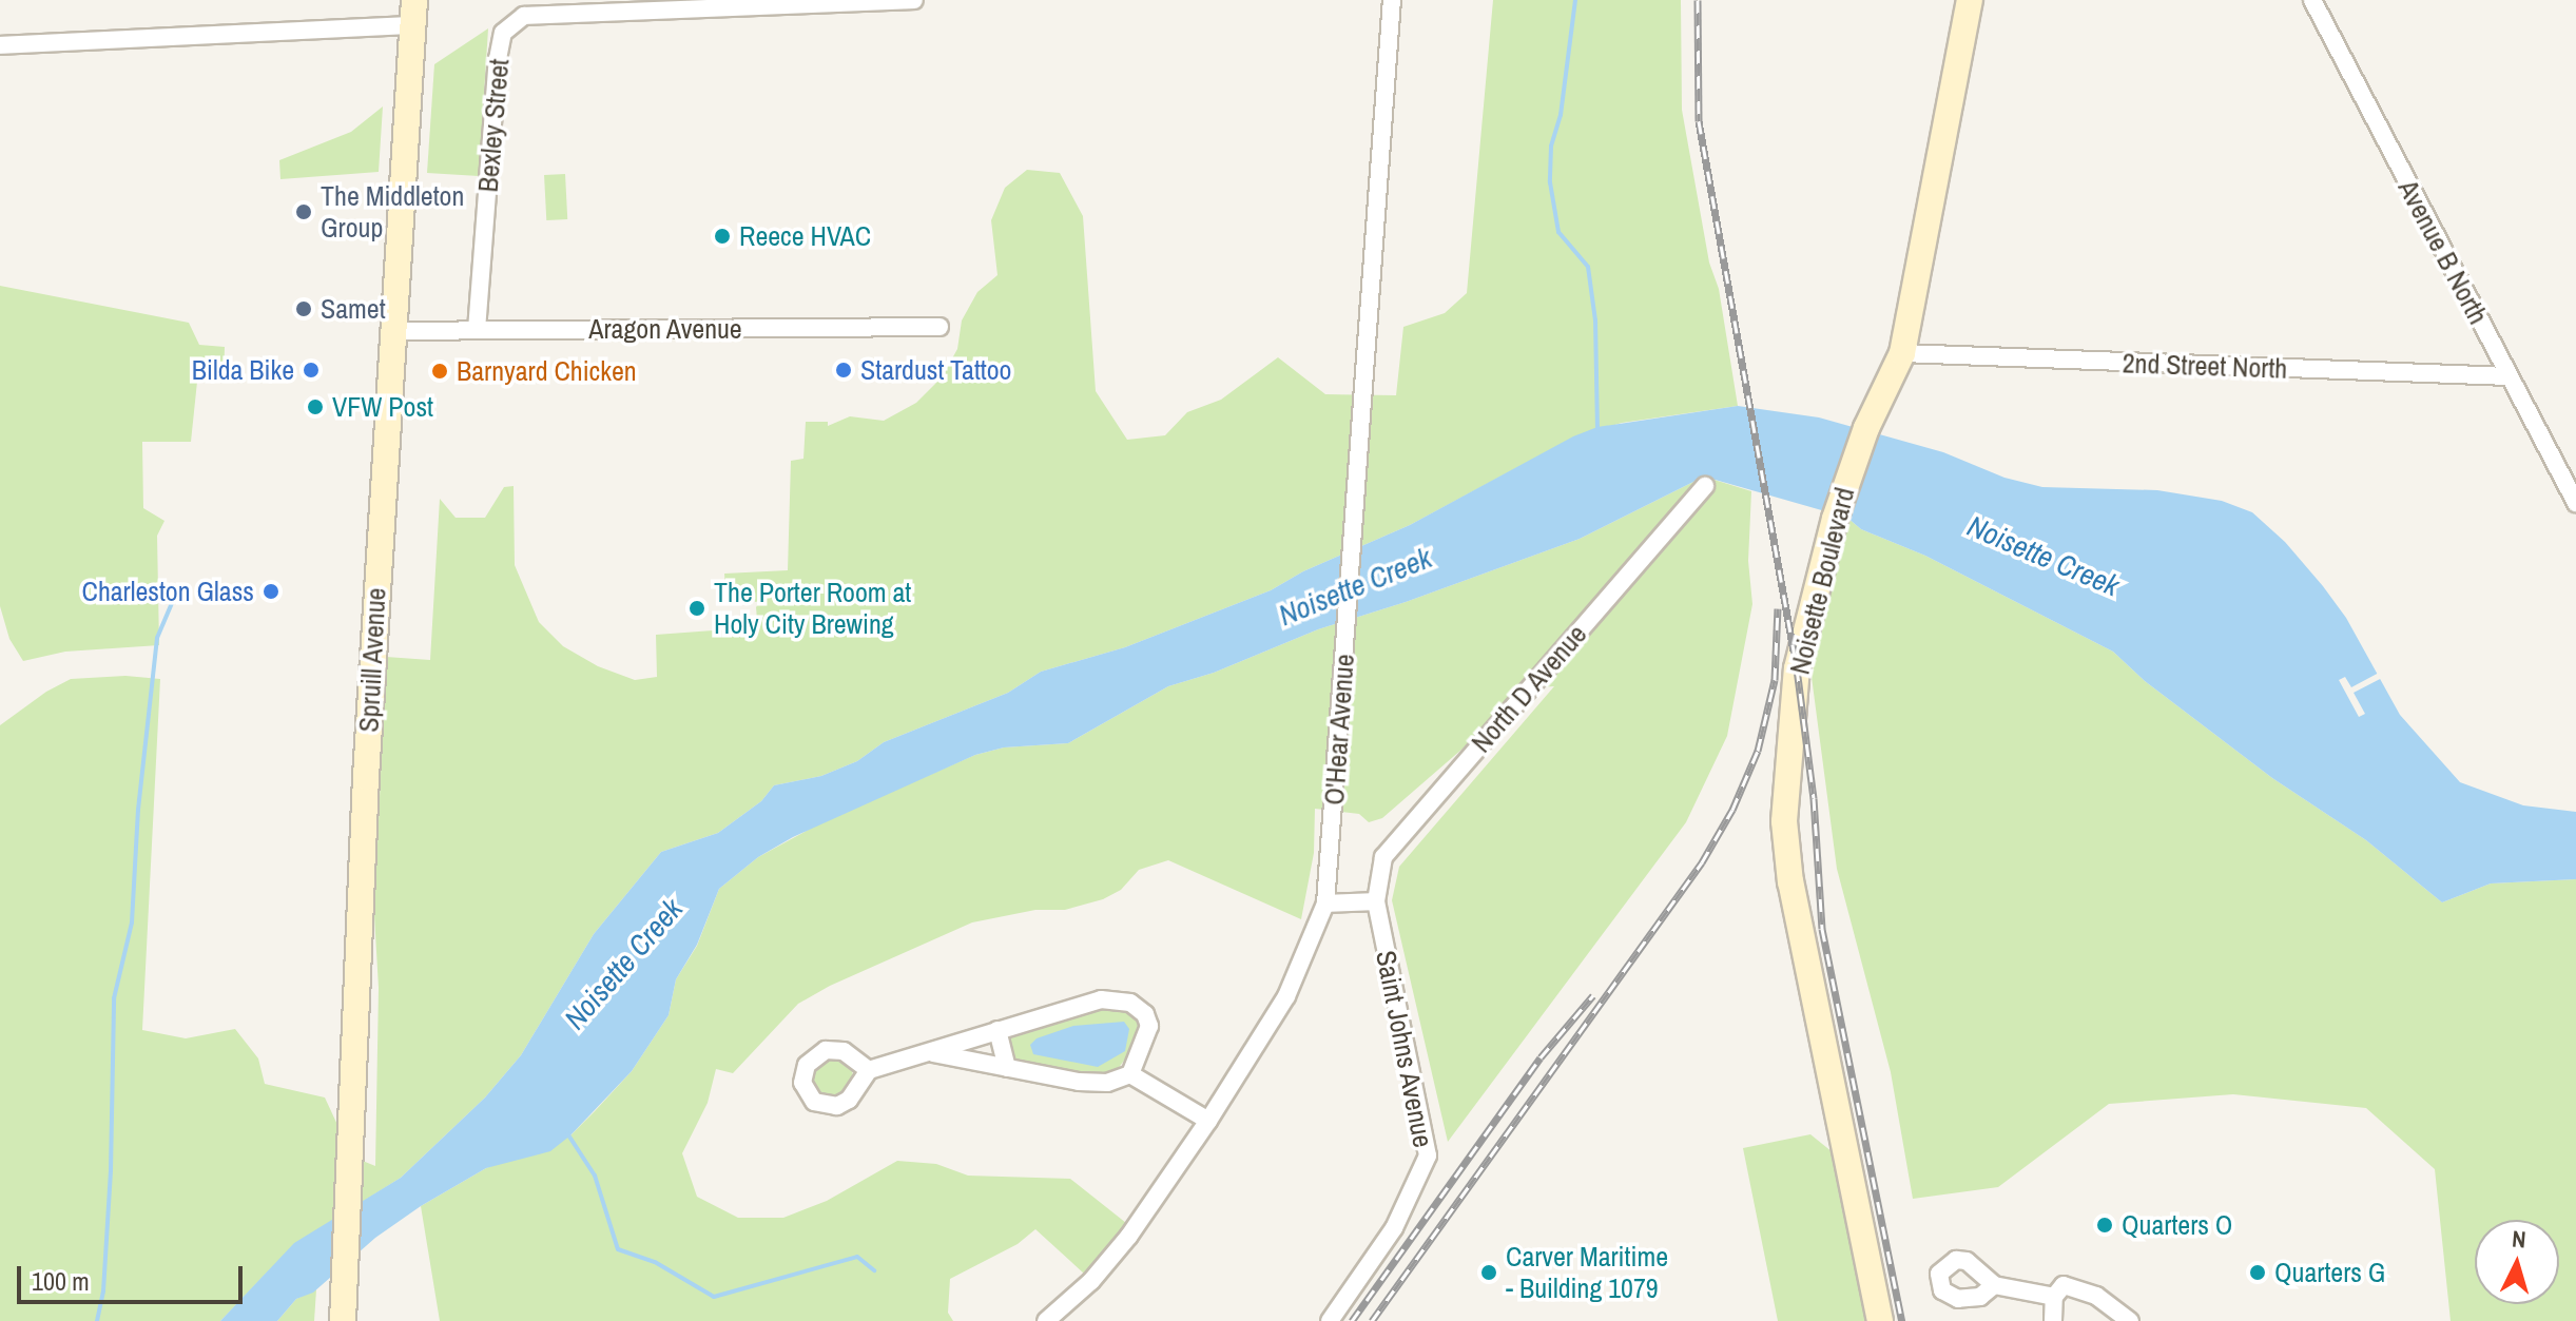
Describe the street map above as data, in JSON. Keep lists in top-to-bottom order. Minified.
{"streets":{"street":["Bexley Street","Avenue B North","Aragon Avenue","2nd Street North","Noisette Boulevard","Spruill Avenue","North D Avenue","O'Hear Avenue","Saint Johns Avenue"]},"crossings":[["Bexley Street","Aragon Avenue"],["Avenue B North","2nd Street North"],["Aragon Avenue","Spruill Avenue"],["2nd Street North","Noisette Boulevard"],["North D Avenue","Saint Johns Avenue"]],"water":["Noisette Creek"],"places":["The Middleton Group","Reece HVAC","Samet","Bilda Bike","Stardust Tattoo","Barnyard Chicken","VFW Post","Charleston Glass","The Porter Room at Holy City Brewing","Quarters O","Carver Maritime - Building 1079","Quarters G"],"scale_bar":"100 m","north":"top"}
